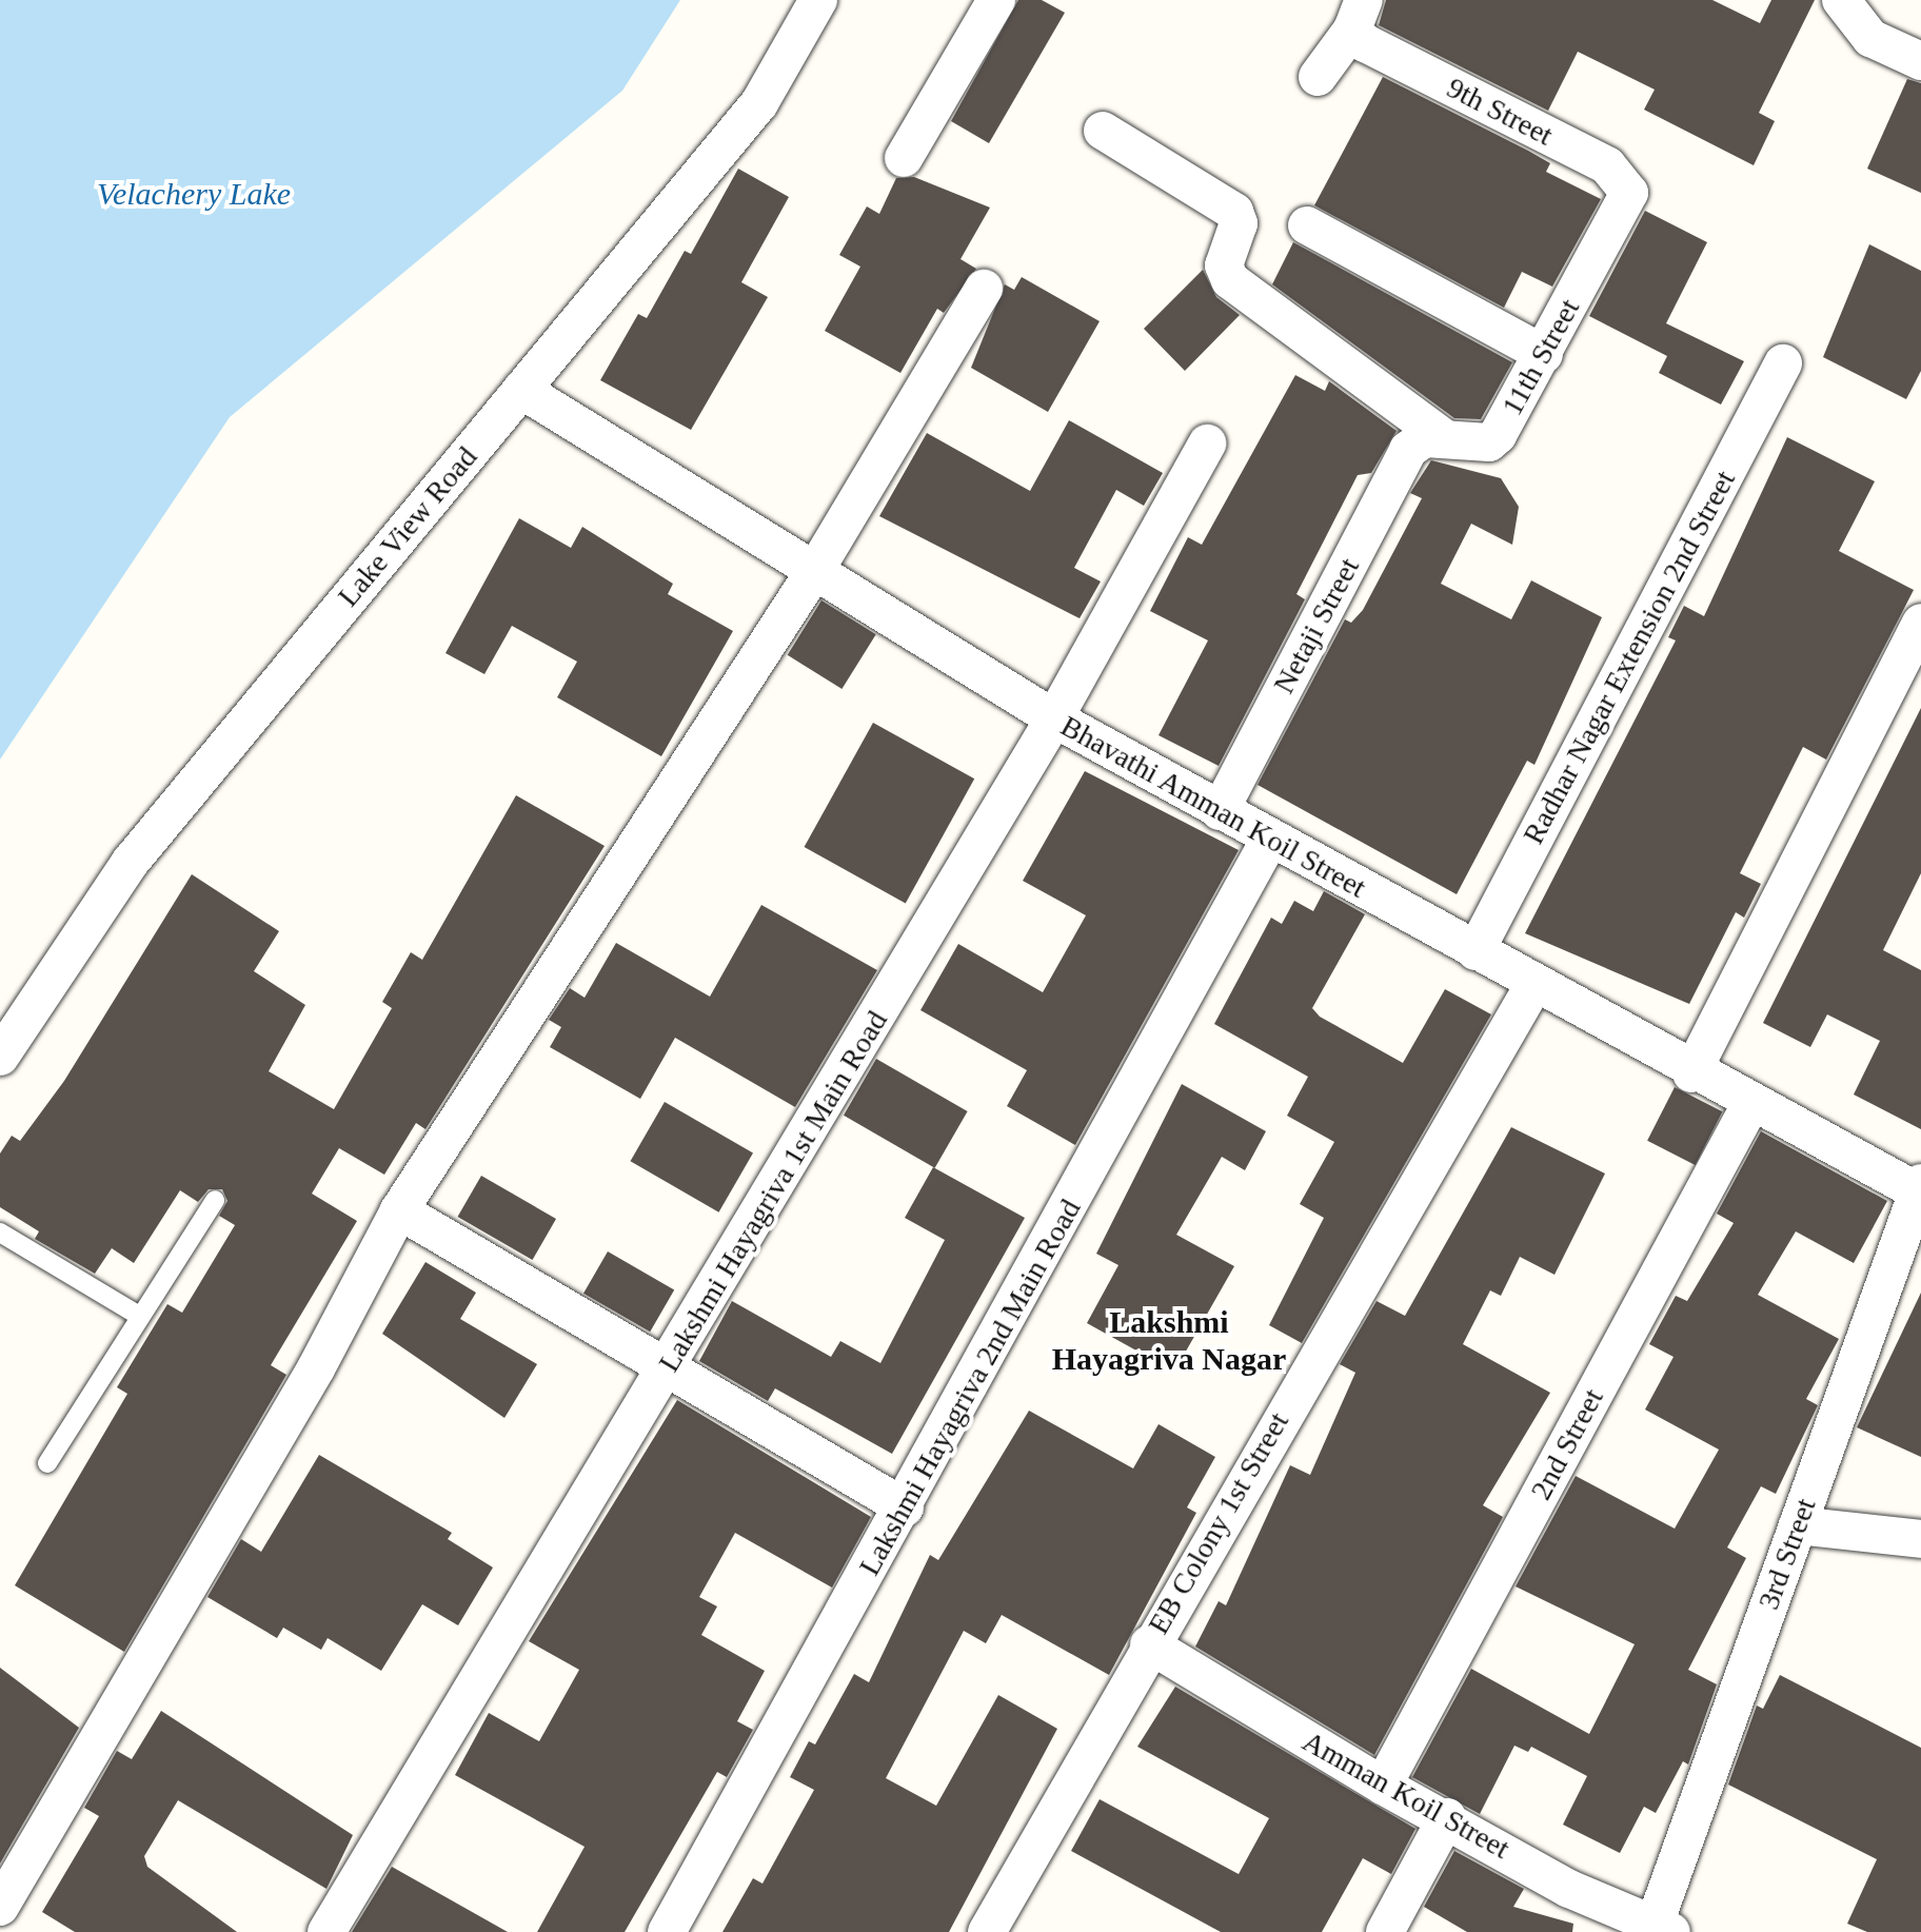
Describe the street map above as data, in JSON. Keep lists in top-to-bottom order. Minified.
{"streets":{"street":["9th Street","11th Street","Lake View Road","Netaji Street","Radhar Nagar Extension 2nd Street","Bhavathi Amman Koil Street","Lakshmi Hayagriva 1st Main Road","Lakshmi Hayagriva 2nd Main Road","2nd Street","EB Colony 1st Street","3rd Street","Amman Koil Street"]},"crossings":[["9th Street","11th Street"],["11th Street","Netaji Street"],["Lake View Road","Bhavathi Amman Koil Street"],["Netaji Street","Bhavathi Amman Koil Street"],["Radhar Nagar Extension 2nd Street","Bhavathi Amman Koil Street"],["Bhavathi Amman Koil Street","Lakshmi Hayagriva 1st Main Road"],["Bhavathi Amman Koil Street","Lakshmi Hayagriva 2nd Main Road"],["Bhavathi Amman Koil Street","2nd Street"],["Bhavathi Amman Koil Street","EB Colony 1st Street"],["Bhavathi Amman Koil Street","3rd Street"],["2nd Street","Amman Koil Street"],["EB Colony 1st Street","Amman Koil Street"],["3rd Street","Amman Koil Street"]],"districts":["Lakshmi Hayagriva Nagar"],"water":["Velachery Lake"]}
